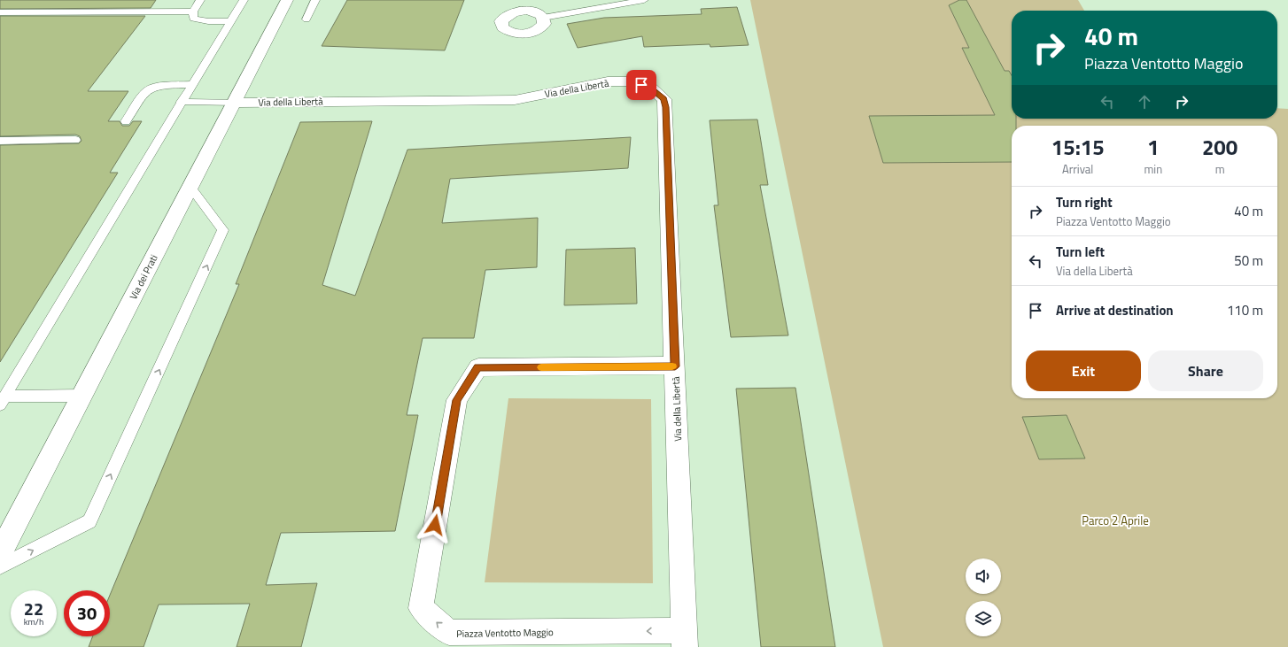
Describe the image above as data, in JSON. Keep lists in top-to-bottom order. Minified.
{"streets":{"street":["Via della Libertà","Via dei Prati","Piazza Ventotto Maggio"]},"crossings":[["Via della Libertà","Via dei Prati"],["Via della Libertà","Piazza Ventotto Maggio"]],"parks":["Parco 2 Aprile"],"page":{"turn":["40 m","Piazza Ventotto Maggio"],"eta":["15:15","Arrival","1","min","200","m"],"list":[{"name":"Turn right","note":"Piazza Ventotto Maggio","value":"40 m"},{"name":"Turn left","note":"Via della Libertà","value":"50 m"},{"name":"Arrive at destination","value":"110 m"}],"buttons":["Exit","Share"],"speed":"22 km/h","limit":"30"}}
